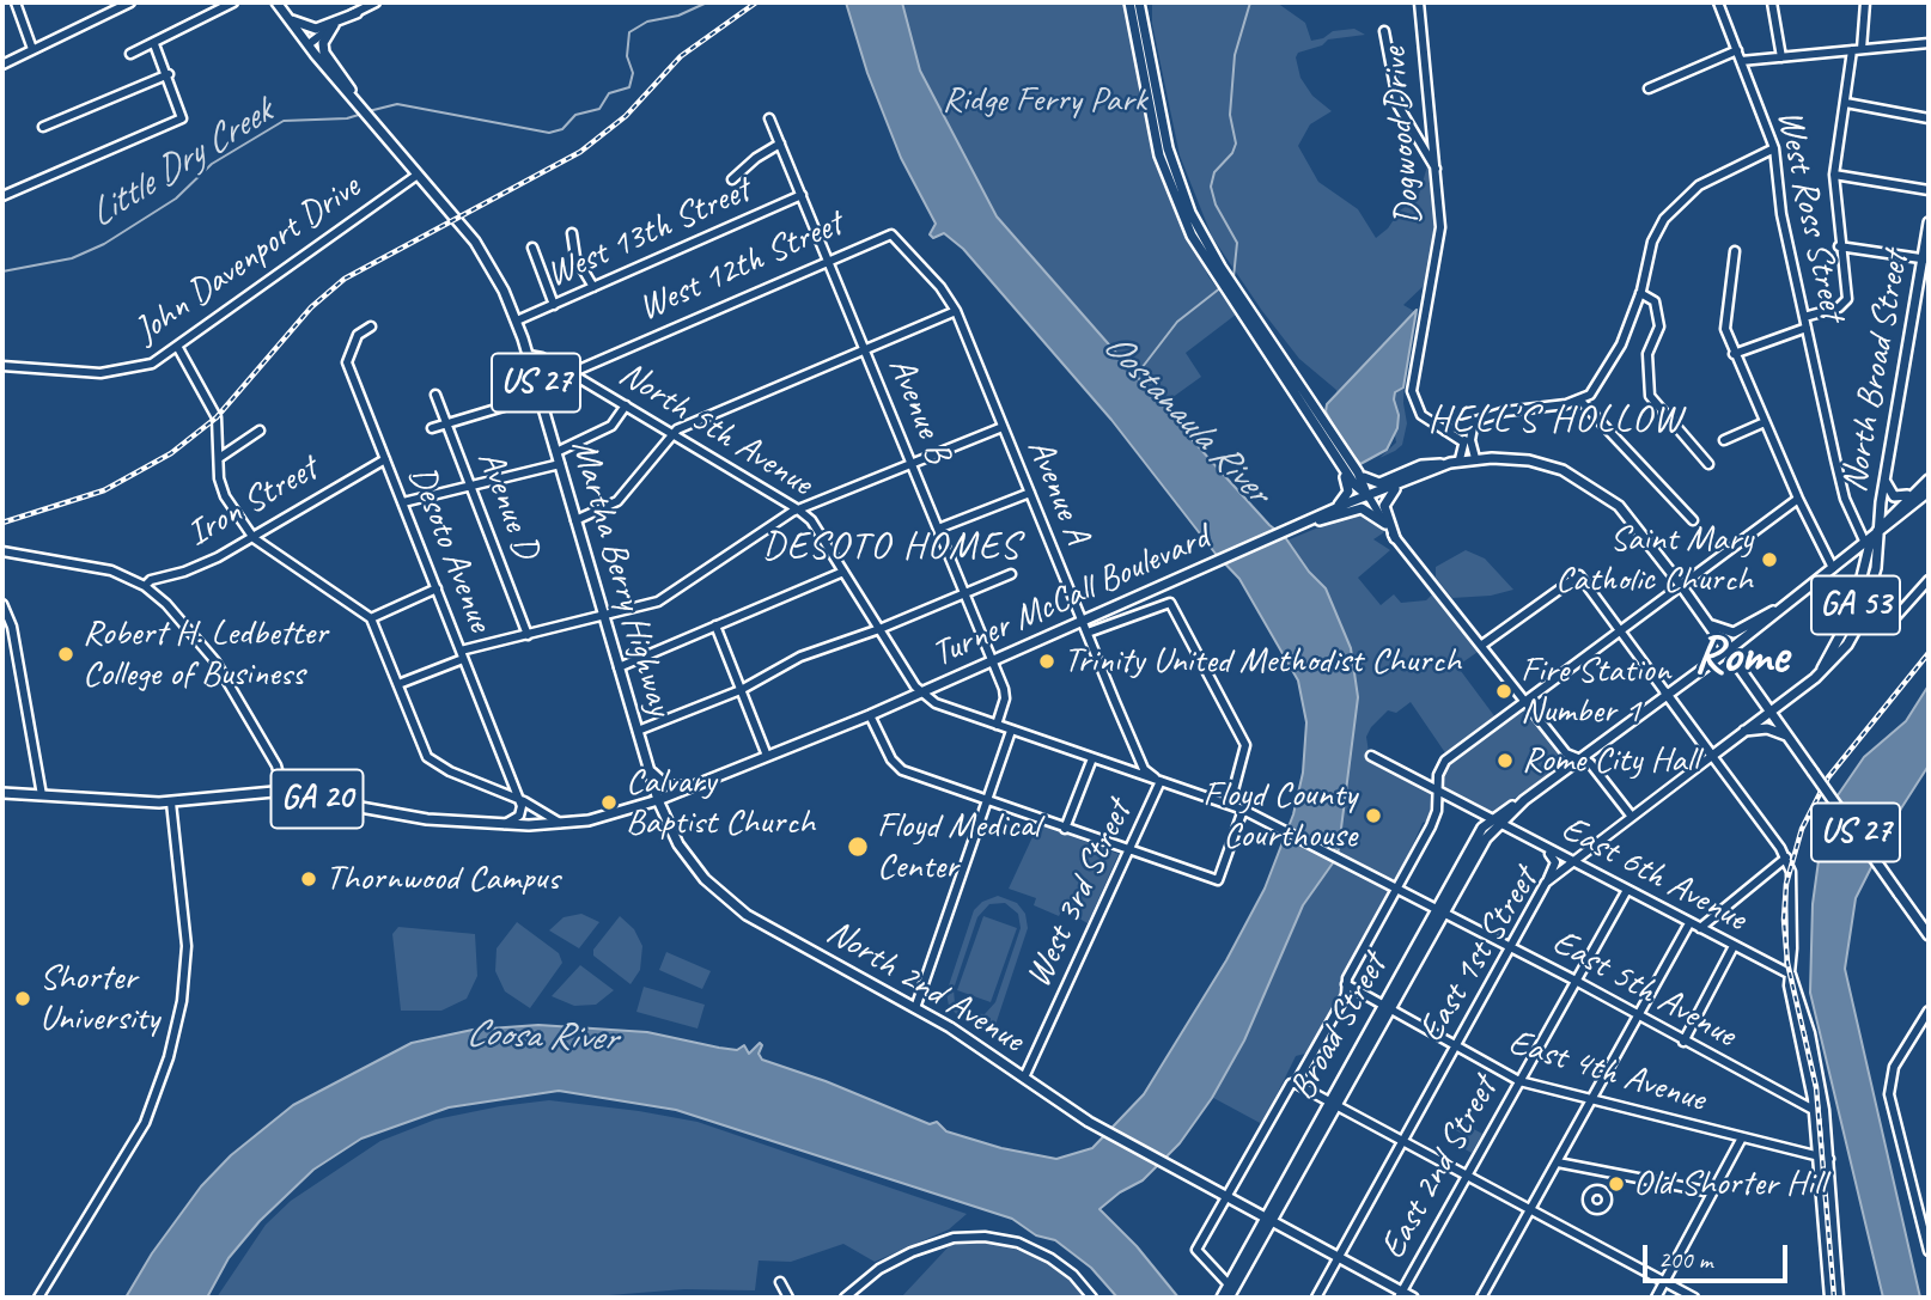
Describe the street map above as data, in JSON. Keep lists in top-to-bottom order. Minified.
{"streets":{"main road":["North Broad Street","US 27","Martha Berry Highway","Turner McCall Boulevard","GA 53","GA 20","East 1st Street","North 2nd Avenue","Broad Street"],"street":["Dogwood Drive","West Ross Street","West 13th Street","John Davenport Drive","West 12th Street","Avenue B","North 5th Avenue","Avenue A","Iron Street","Avenue D","Desoto Avenue","East 6th Avenue","West 3rd Street","East 5th Avenue","East 4th Avenue","East 2nd Street"]},"crossings":[["West Ross Street","Broad Street"],["West 13th Street","Avenue B"],["West 13th Street","Martha Berry Highway"],["John Davenport Drive","Martha Berry Highway"],["West 12th Street","Avenue B"],["West 12th Street","North 5th Avenue"],["West 12th Street","Avenue A"],["North Broad Street","GA 53"],["North Broad Street","Broad Street"],["Avenue B","North 5th Avenue"],["Avenue B","Turner McCall Boulevard"],["North 5th Avenue","Avenue A"],["North 5th Avenue","Martha Berry Highway"],["North 5th Avenue","Turner McCall Boulevard"],["North 5th Avenue","West 3rd Street"],["North 5th Avenue","East 5th Avenue"],["Avenue A","Turner McCall Boulevard"],["Avenue A","West 3rd Street"],["Iron Street","Desoto Avenue"],["Martha Berry Highway","Turner McCall Boulevard"],["Martha Berry Highway","North 2nd Avenue"],["Turner McCall Boulevard","GA 53"],["Turner McCall Boulevard","GA 20"],["Turner McCall Boulevard","East 1st Street"],["Turner McCall Boulevard","Broad Street"],["GA 53","East 1st Street"],["GA 53","Broad Street"],["East 6th Avenue","East 1st Street"],["East 6th Avenue","Broad Street"],["East 6th Avenue","East 2nd Street"],["West 3rd Street","North 2nd Avenue"],["East 1st Street","North 2nd Avenue"],["East 1st Street","East 5th Avenue"],["East 1st Street","East 4th Avenue"],["North 2nd Avenue","Broad Street"],["North 2nd Avenue","East 2nd Street"],["East 5th Avenue","Broad Street"],["East 5th Avenue","East 2nd Street"],["Broad Street","East 4th Avenue"],["East 4th Avenue","East 2nd Street"]],"districts":["HELL'S HOLLOW","DESOTO HOMES","Rome"],"water":["Little Dry Creek","Oostanaula River","Coosa River"],"parks":["Ridge Ferry Park"],"places":["Saint Mary Catholic Church","Robert H. Ledbetter College of Business","Trinity United Methodist Church","Fire Station Number 1","Rome City Hall","Calvary Baptist Church","Floyd County Courthouse","Floyd Medical Center","Thornwood Campus","Shorter University","Old Shorter Hill"],"scale_bar":"200 m"}
